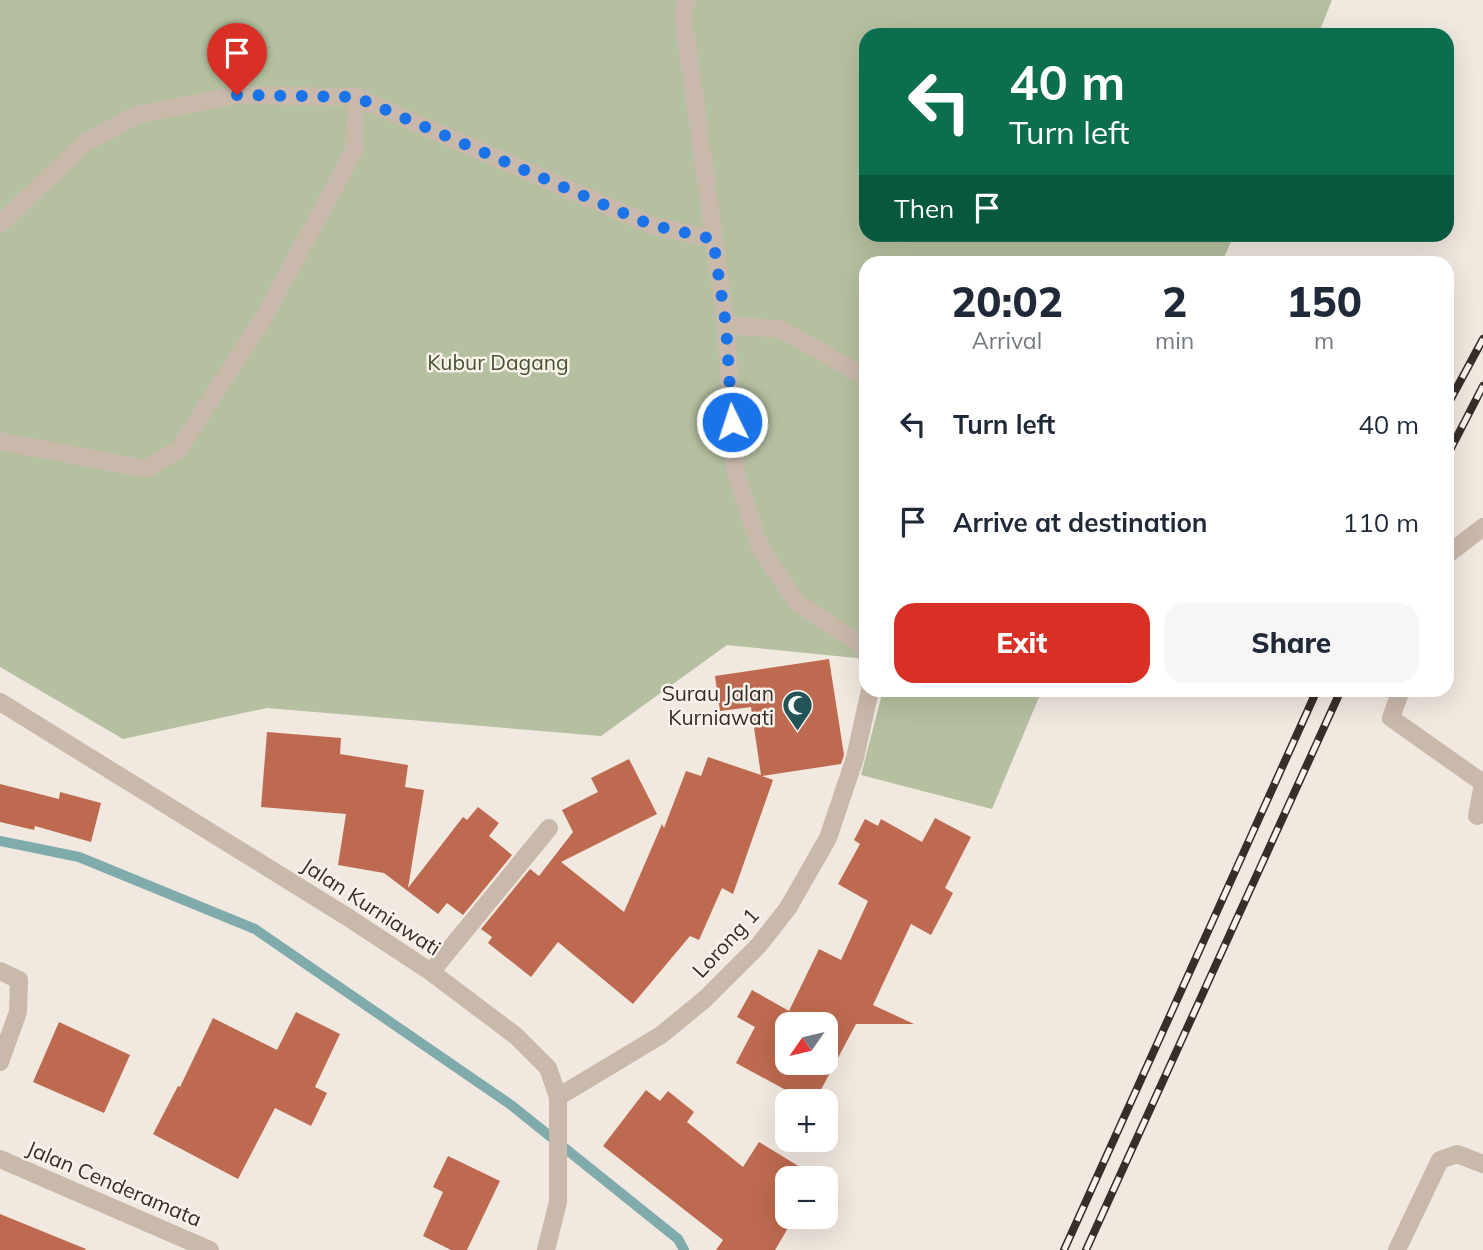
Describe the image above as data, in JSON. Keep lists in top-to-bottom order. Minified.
{"streets":{"street":["Jalan Kurniawati","Lorong 1","Jalan Cenderamata"]},"crossings":[["Jalan Kurniawati","Lorong 1"]],"parks":["Kubur Dagang"],"places":{"mosque":["Surau Jalan Kurniawati"]},"north":"bottom left","page":{"turn":["40 m","Turn left"],"then":"Then","eta":["20:02","Arrival","2","min","150","m"],"list":[{"name":"Turn left","value":"40 m"},{"name":"Arrive at destination","value":"110 m"}],"buttons":["Exit","Share"],"map_buttons":["+","−"]}}
